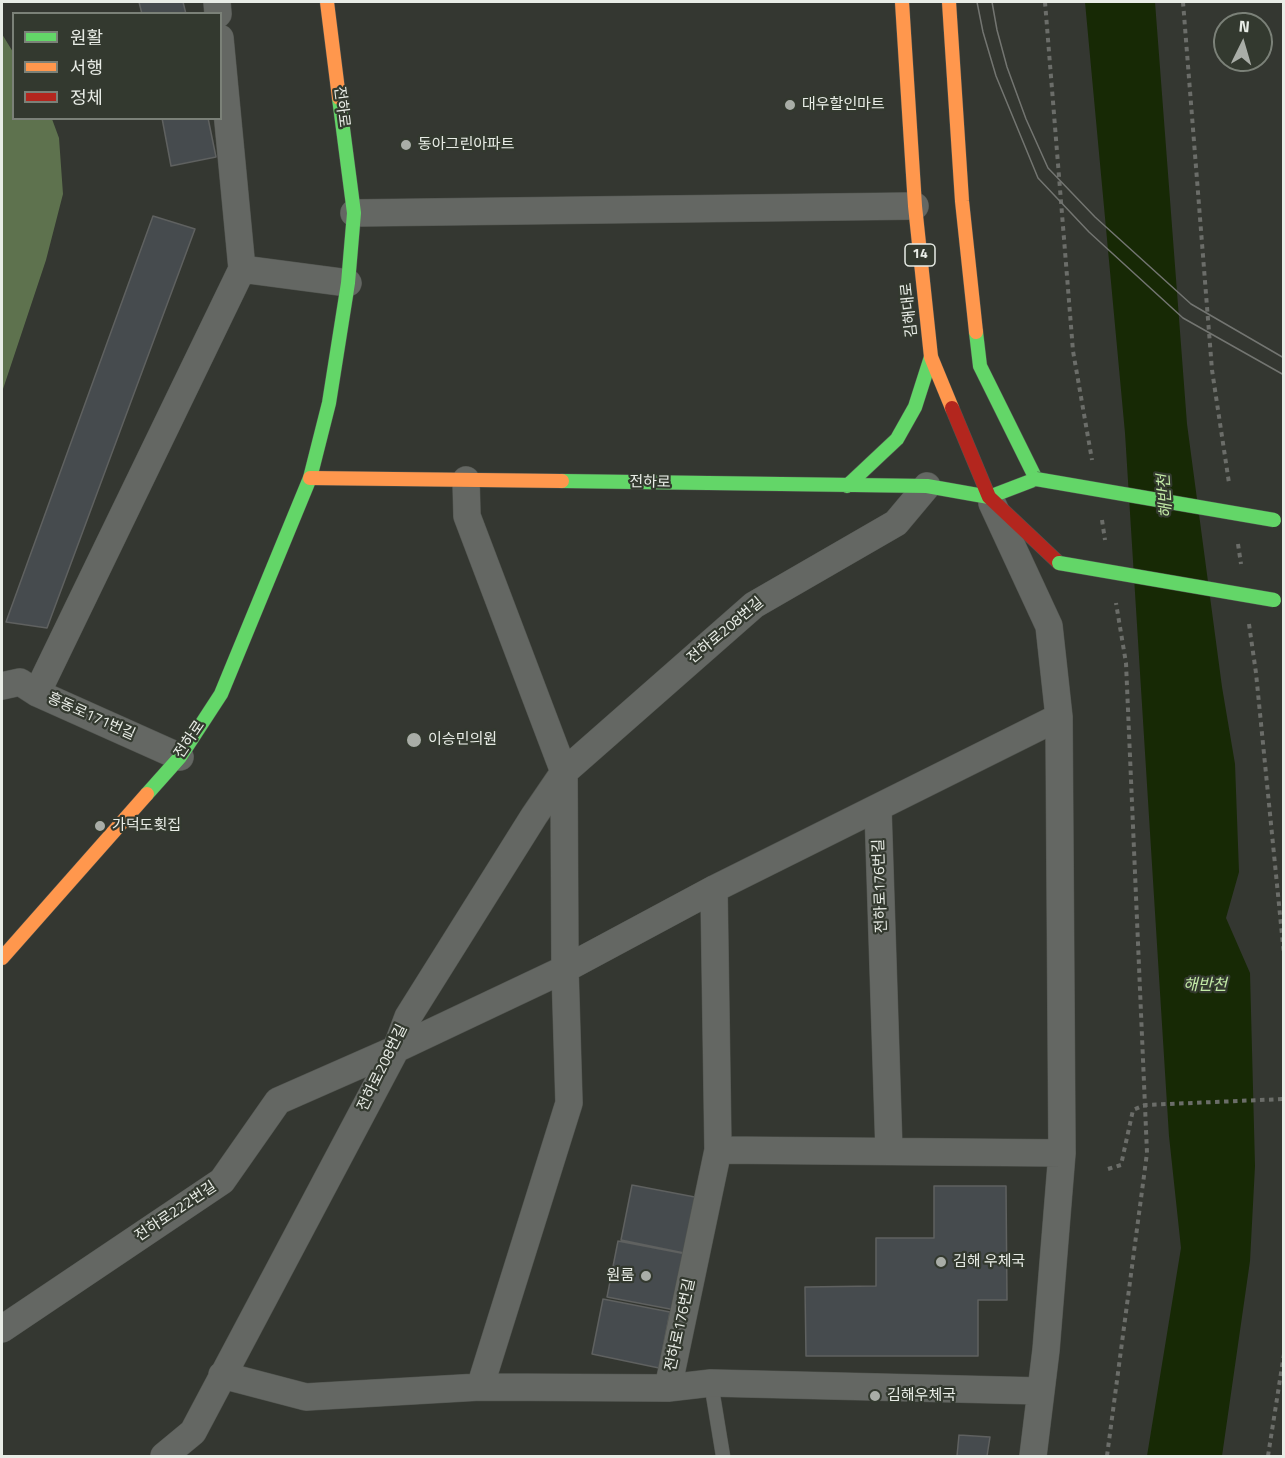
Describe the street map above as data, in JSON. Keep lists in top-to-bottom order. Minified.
{"streets":{"main road":["전하로","14","김해대로"],"street":["전하로208번길","흥동로171번길","전하로176번길","전하로222번길"]},"crossings":[["전하로","14"],["전하로","김해대로"],["전하로","전하로208번길"],["전하로","흥동로171번길"],["14","김해대로"],["전하로208번길","전하로222번길"]],"water":["해반천"],"places":["대우할인마트","동아그린아파트","이승민의원","가덕도횟집","김해 우체국","원룸","김해우체국"],"legend":["원활","서행","정체"],"north":"top"}
